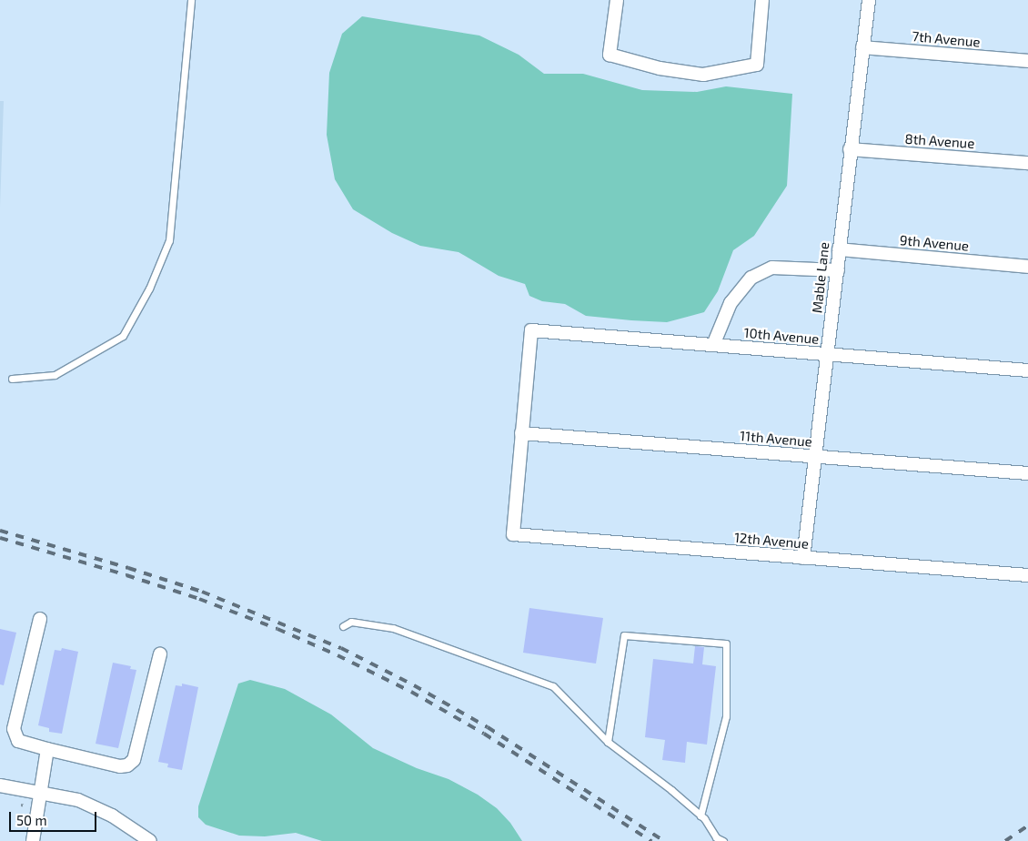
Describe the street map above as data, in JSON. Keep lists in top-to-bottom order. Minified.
{"streets":{"street":["7th Avenue","8th Avenue","9th Avenue","Mable Lane","10th Avenue","11th Avenue","12th Avenue"]},"crossings":[["7th Avenue","Mable Lane"],["8th Avenue","Mable Lane"],["9th Avenue","Mable Lane"],["Mable Lane","10th Avenue"],["Mable Lane","11th Avenue"],["Mable Lane","12th Avenue"],["10th Avenue","11th Avenue"],["10th Avenue","12th Avenue"],["11th Avenue","12th Avenue"]],"scale_bar":"50 m"}
